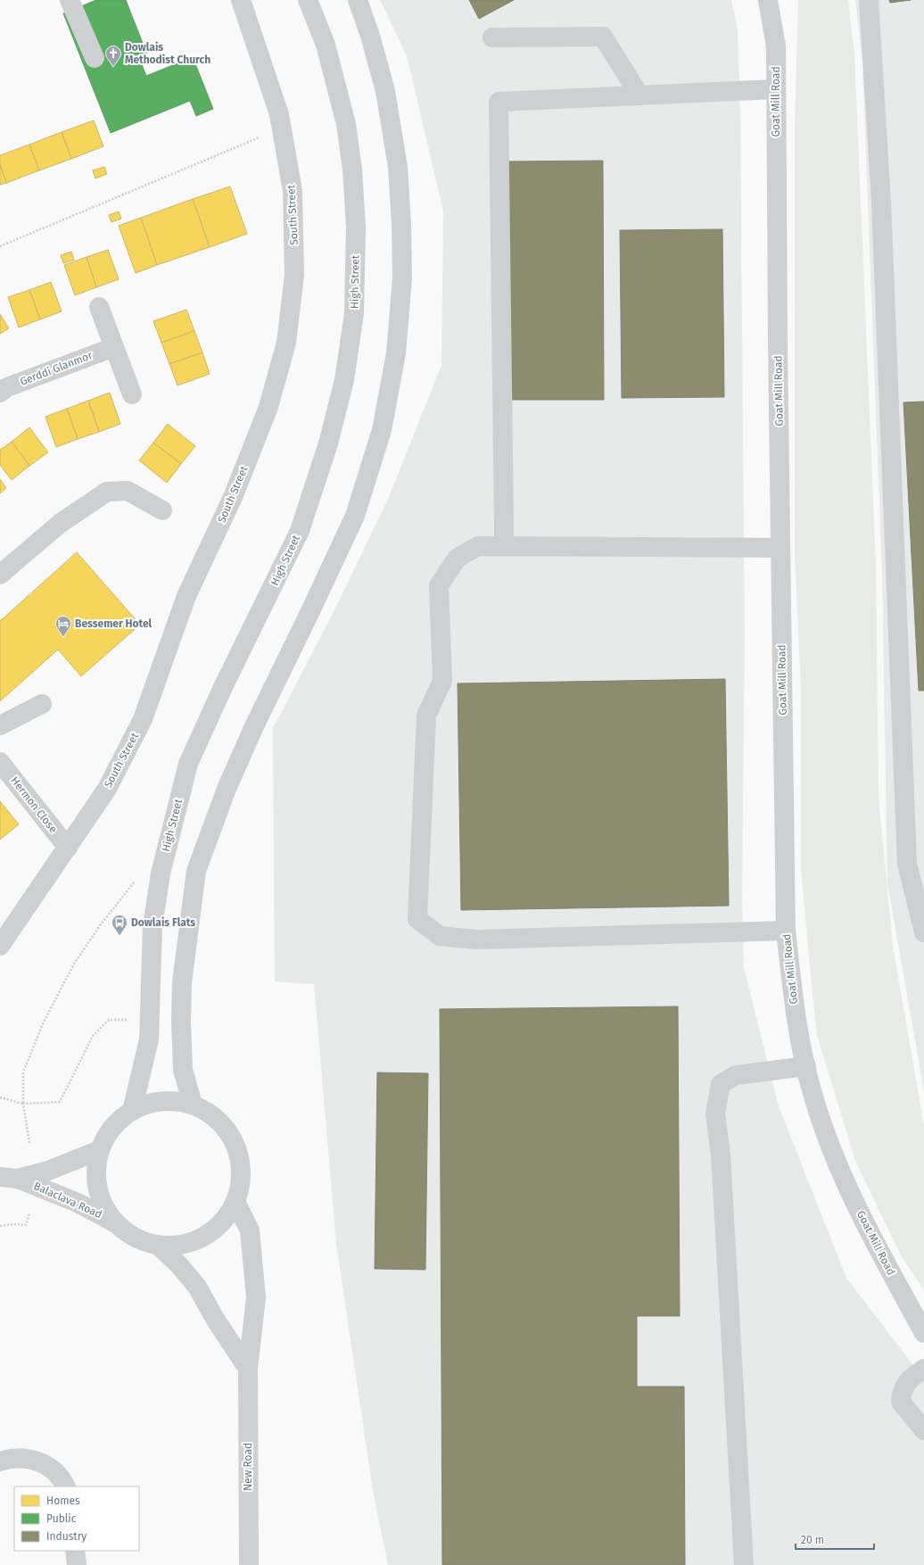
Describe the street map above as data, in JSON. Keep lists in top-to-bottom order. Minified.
{"streets":{"street":["Goat Mill Road","South Street","High Street","Gerddi Glanmor","Hermon Close","Balaclava Road","New Road"]},"crossings":[["South Street","Hermon Close"]],"places":{"church":["Dowlais Methodist Church"],"hotel":["Bessemer Hotel"],"bus stop":["Dowlais Flats"]},"legend":["Homes","Public","Industry"],"scale_bar":"20 m"}
